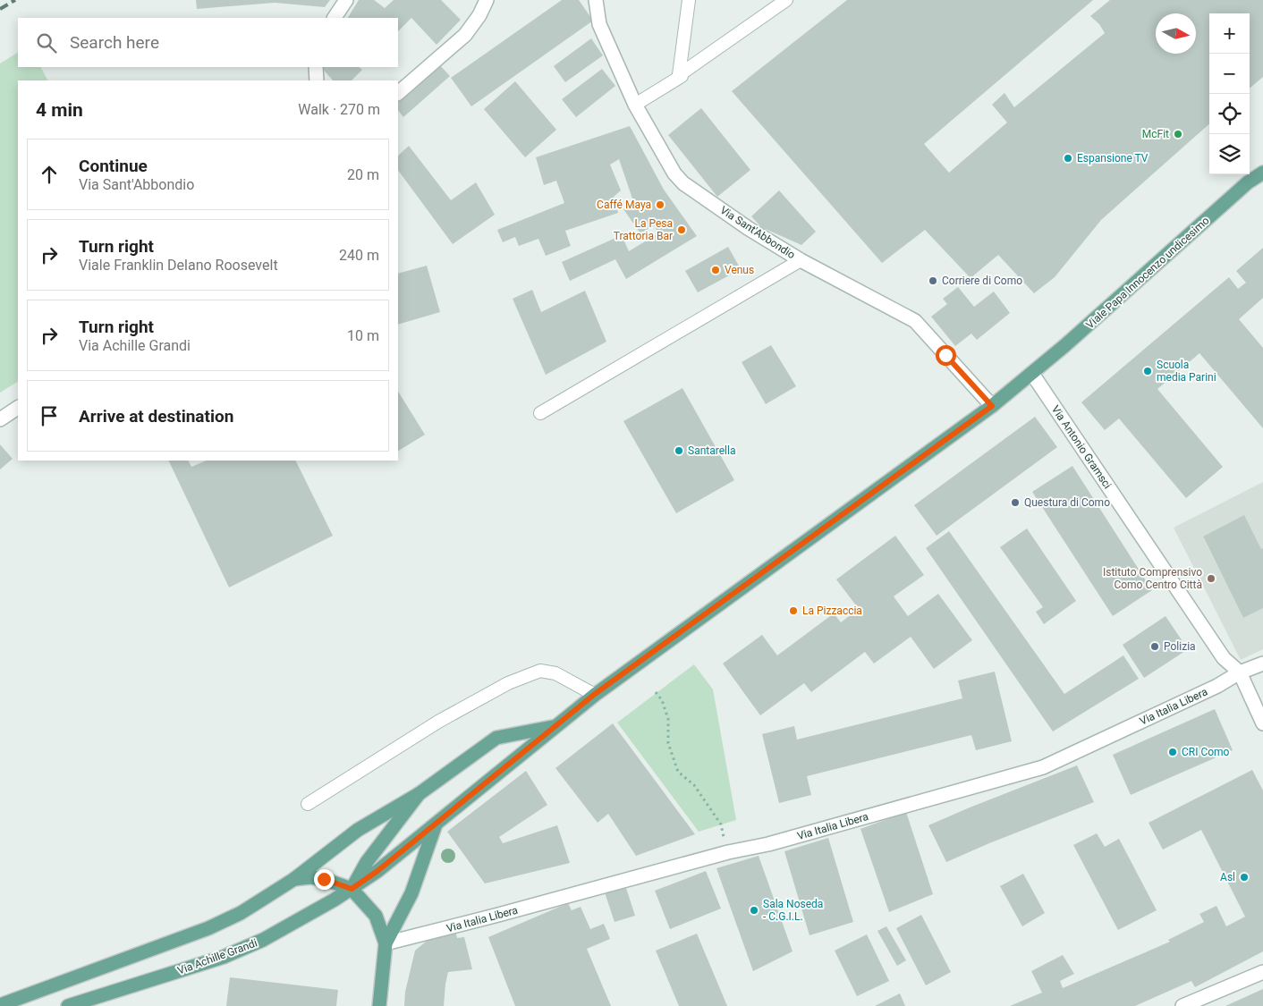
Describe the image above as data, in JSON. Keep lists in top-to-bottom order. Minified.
{"streets":{"main road":["Viale Papa Innocenzo undicesimo","Via Achille Grandi"],"street":["Via Sant'Abbondio","Via Antonio Gramsci","Via Italia Libera"]},"crossings":[["Via Sant'Abbondio","Viale Papa Innocenzo undicesimo"],["Viale Papa Innocenzo undicesimo","Via Antonio Gramsci"],["Viale Papa Innocenzo undicesimo","Via Achille Grandi"],["Via Antonio Gramsci","Via Italia Libera"]],"places":["McFit","Espansione TV","Caffé Maya","La Pesa Trattoria Bar","Venus","Corriere di Como","Scuola media Parini","Santarella","Questura di Como","Istituto Comprensivo Como Centro Città","La Pizzaccia","Polizia","CRI Como","Asl","Sala Noseda - C.G.I.L."],"north":"right","page":{"map_buttons":["+","−"],"search":"Search here","heading":["4 min","Walk · 270 m"],"list":[["Continue","Via Sant'Abbondio","20 m"],["Turn right","Viale Franklin Delano Roosevelt","240 m"],["Turn right","Via Achille Grandi","10 m"],"Arrive at destination"]}}
